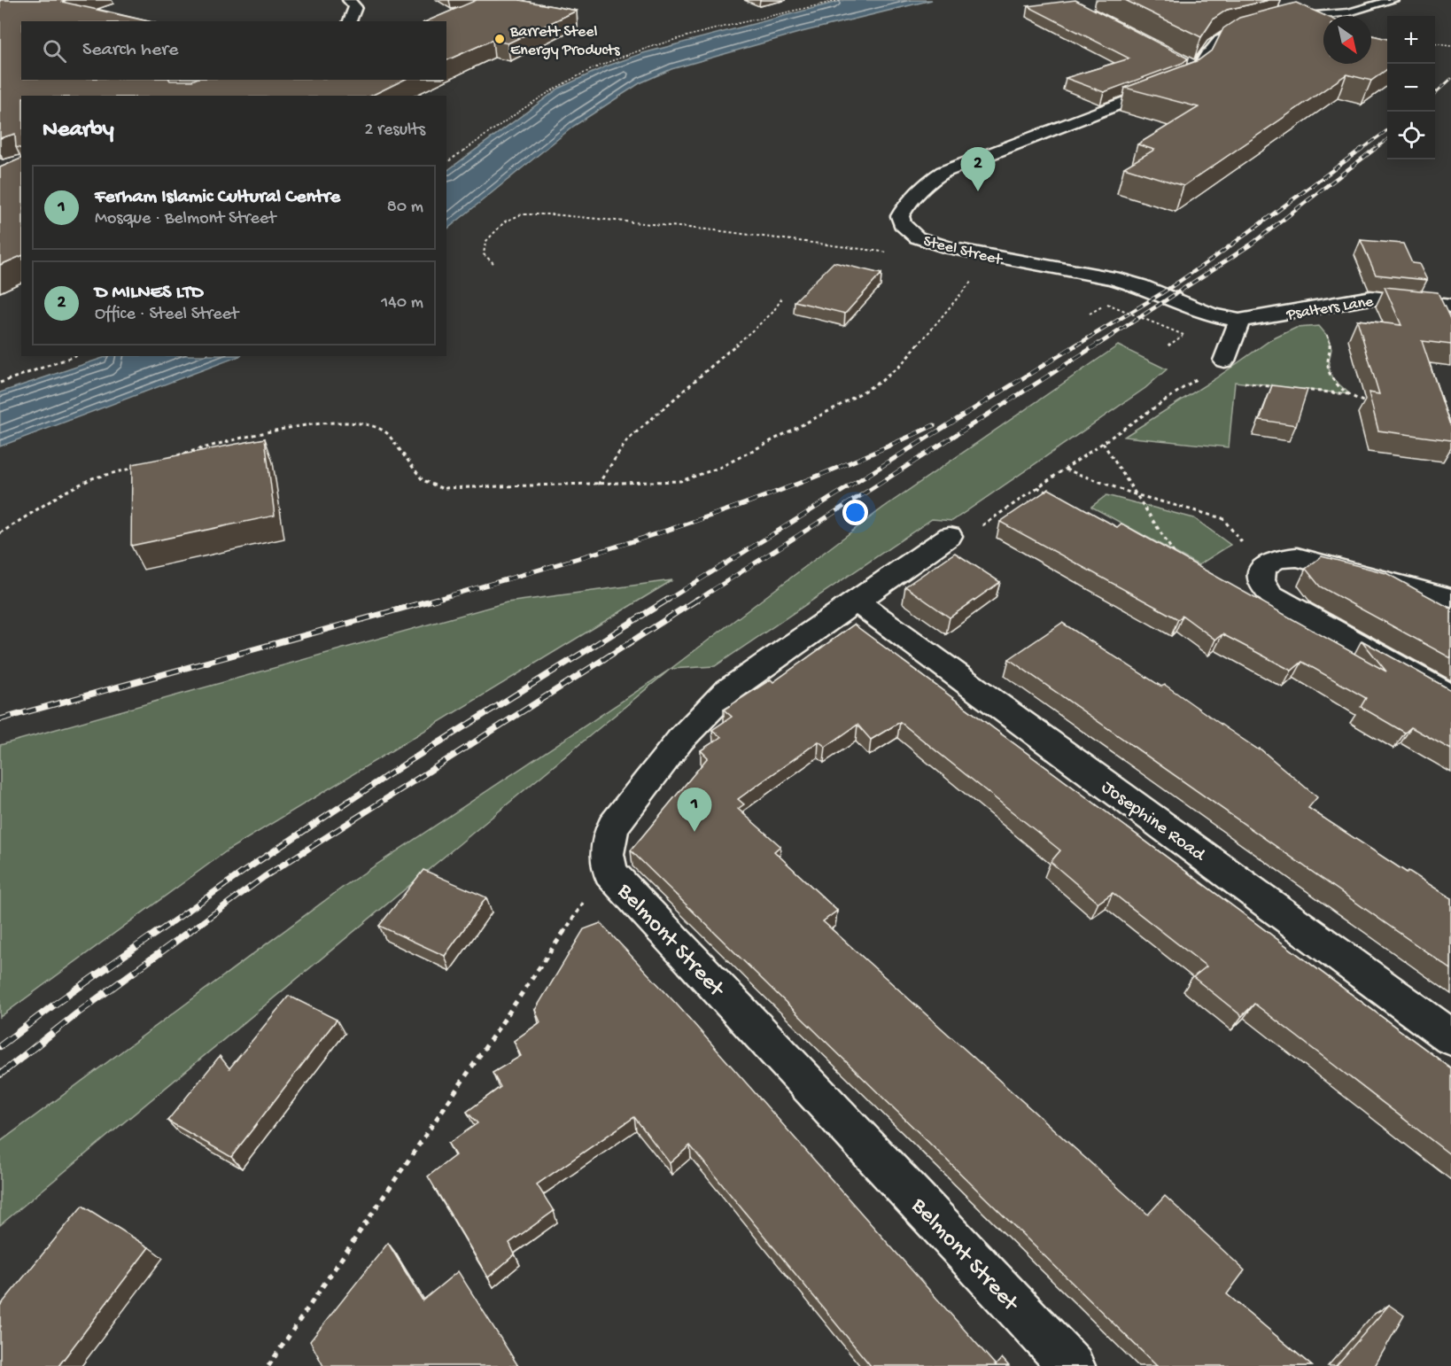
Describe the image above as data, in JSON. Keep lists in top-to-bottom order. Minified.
{"streets":{"street":["Steel Street","Psalters Lane","Josephine Road","Belmont Street"]},"crossings":[["Steel Street","Psalters Lane"],["Josephine Road","Belmont Street"]],"places":["Barrett Steel Energy Products"],"north":"bottom right","page":{"map_buttons":["+","−"],"search":"Search here","heading":["Nearby","2 results"],"pins":["2","1"],"list":[{"mark":"1","name":"Ferham Islamic Cultural Centre","note":"Mosque · Belmont Street","value":"80 m"},{"mark":"2","name":"D MILNES LTD","note":"Office · Steel Street","value":"140 m"}]}}
